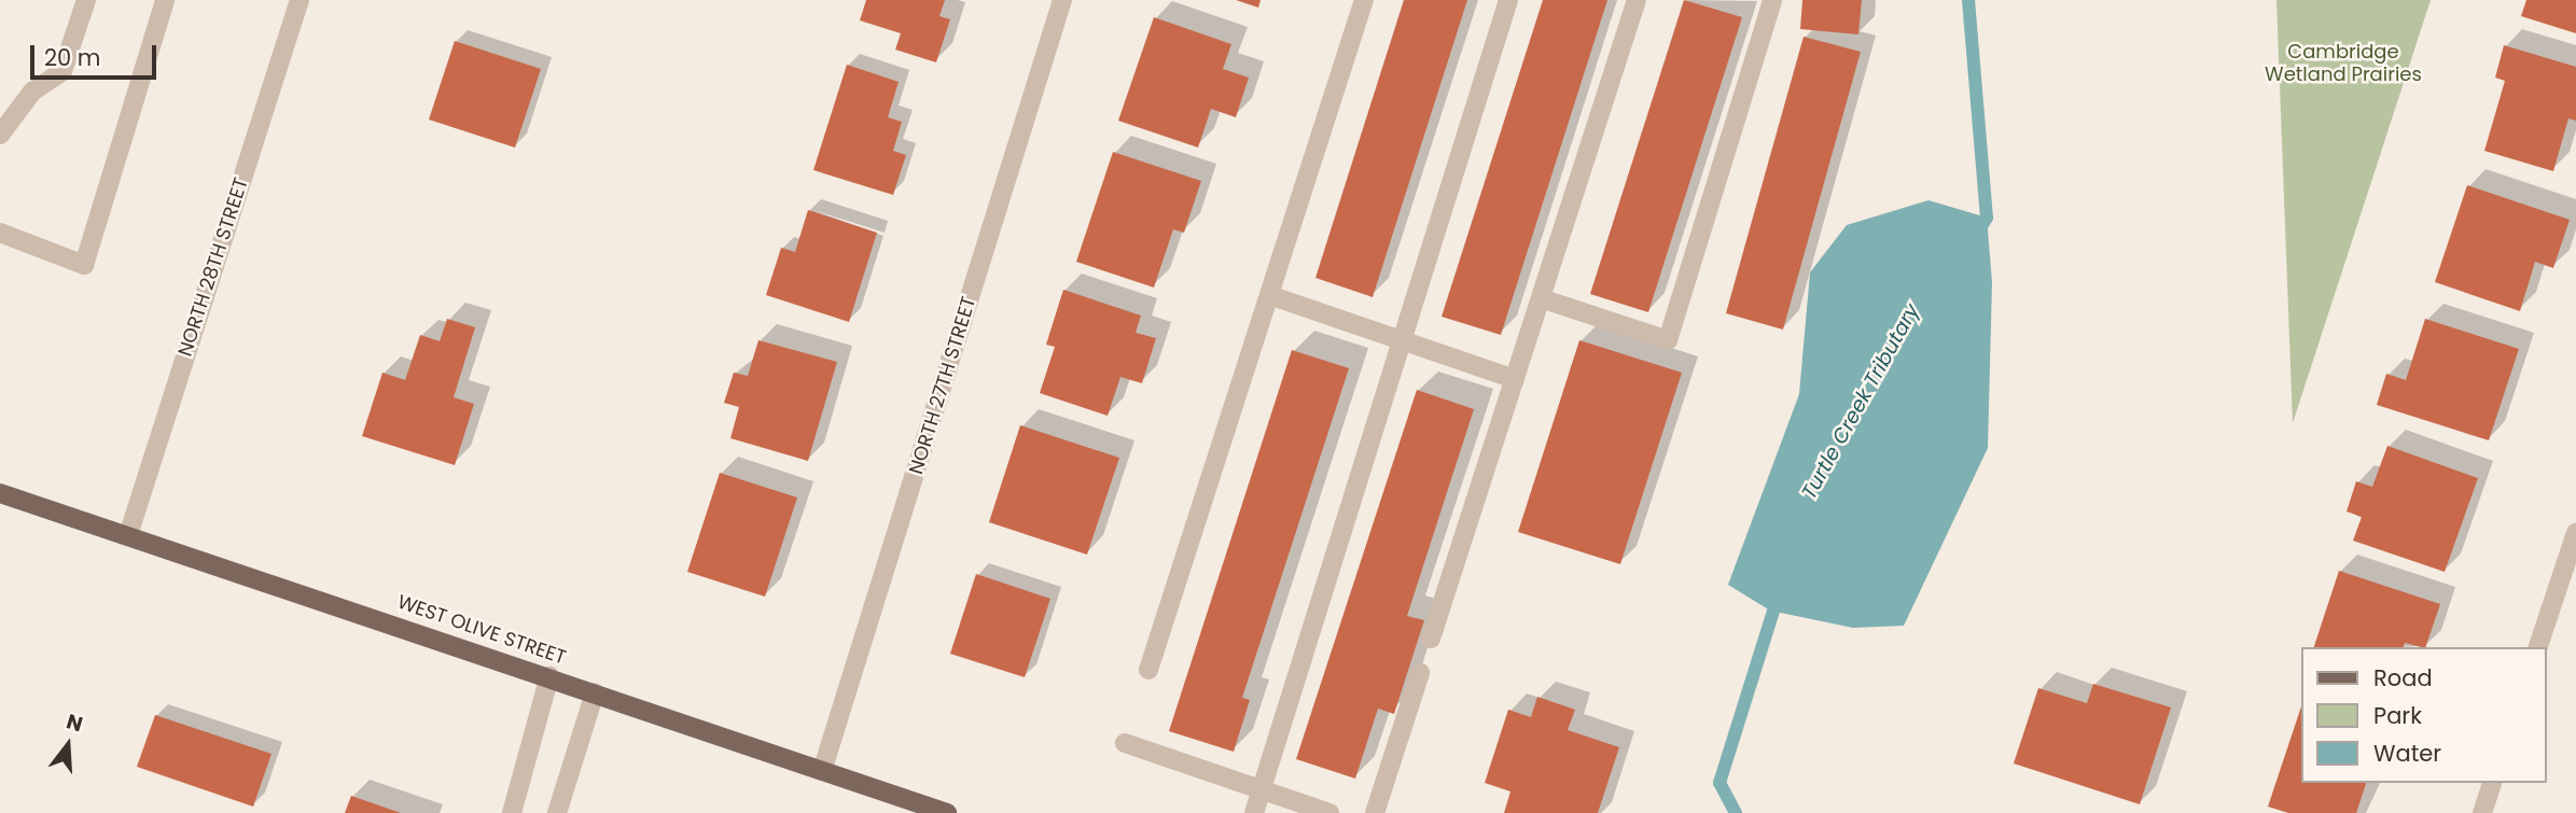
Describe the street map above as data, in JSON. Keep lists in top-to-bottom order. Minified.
{"streets":{"main road":["WEST OLIVE STREET"],"street":["NORTH 28TH STREET","NORTH 27TH STREET"]},"crossings":[["NORTH 28TH STREET","WEST OLIVE STREET"],["NORTH 27TH STREET","WEST OLIVE STREET"]],"water":["Turtle Creek Tributary"],"parks":["Cambridge Wetland Prairies"],"legend":["Road","Park","Water"],"scale_bar":"20 m","north":"top"}
